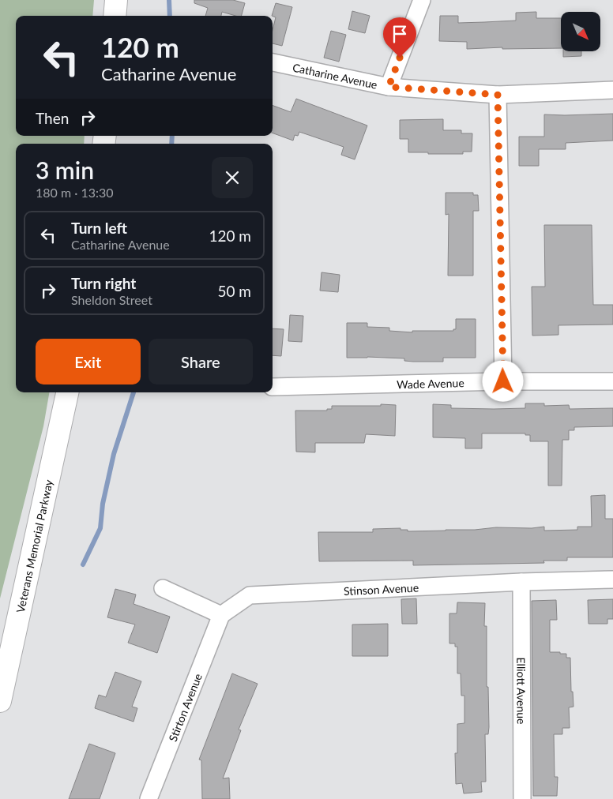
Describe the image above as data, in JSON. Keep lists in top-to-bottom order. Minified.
{"streets":{"main road":["Veterans Memorial Parkway"],"street":["Catharine Avenue","Wade Avenue","Stinson Avenue","Elliott Avenue","Stirton Avenue"]},"crossings":[["Stinson Avenue","Elliott Avenue"],["Stinson Avenue","Stirton Avenue"]],"north":"bottom right","page":{"turn":["120 m","Catharine Avenue"],"then":"Then","heading":["3 min","180 m · 13:30"],"list":[{"name":"Turn left","note":"Catharine Avenue","value":"120 m"},{"name":"Turn right","note":"Sheldon Street","value":"50 m"}],"buttons":["Exit","Share"]}}
